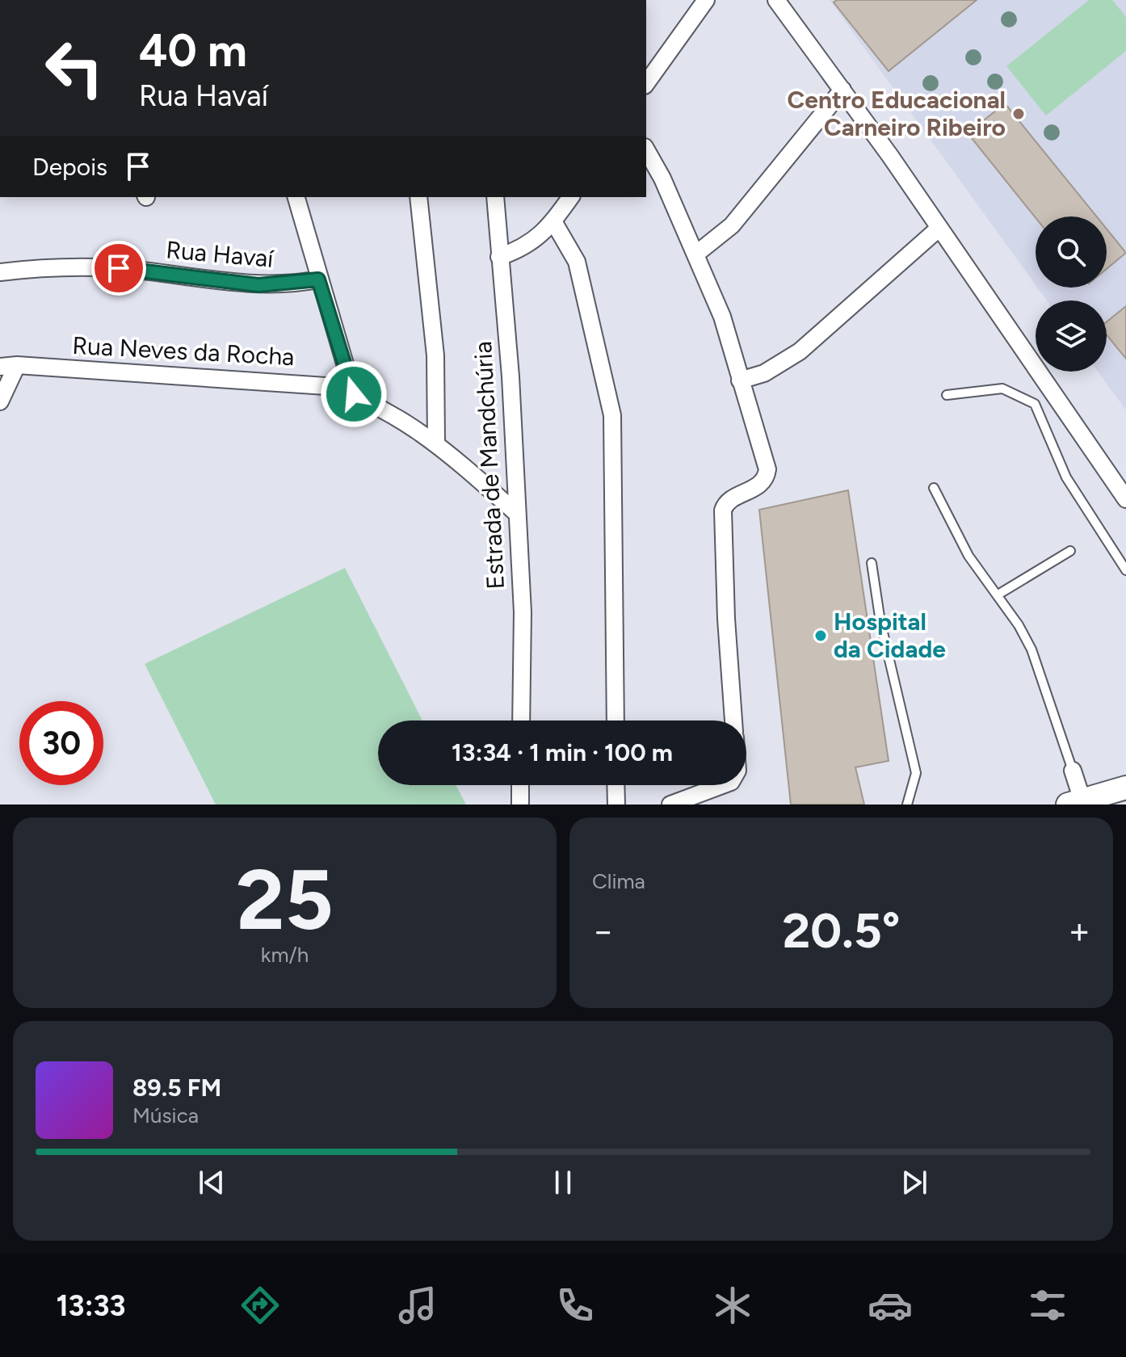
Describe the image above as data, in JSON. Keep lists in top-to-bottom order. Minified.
{"streets":{"street":["Rua Havaí","Rua Neves da Rocha","Estrada de Mandchúria"]},"crossings":[["Rua Neves da Rocha","Estrada de Mandchúria"]],"places":["Centro Educacional Carneiro Ribeiro","Hospital da Cidade"],"page":{"turn":["40 m","Rua Havaí"],"then":"Depois","limit":"30","trip":"13:34 · 1 min · 100 m","tile":[["25","km/h"],"Clima"],"heat":["−","20.5°","+"],"song":["89.5 FM","Música"],"tabs":"13:33"}}
